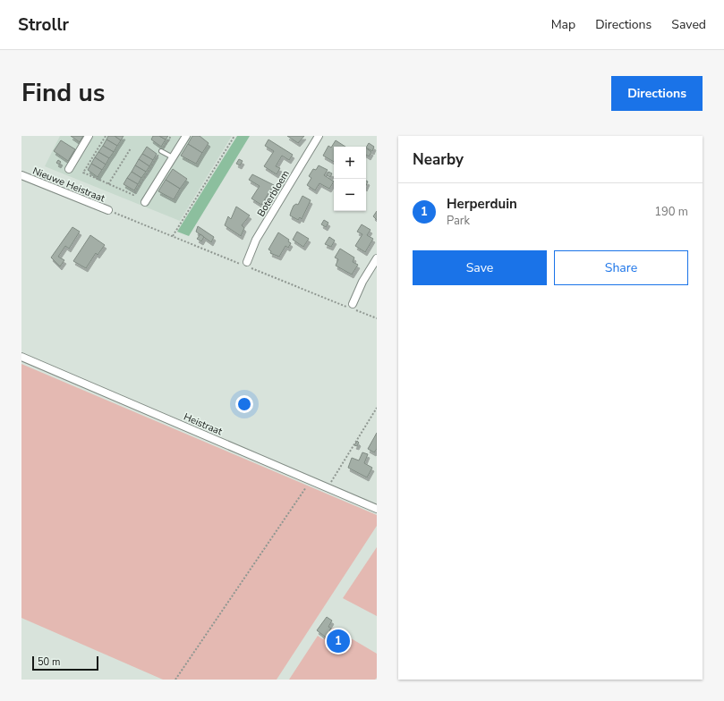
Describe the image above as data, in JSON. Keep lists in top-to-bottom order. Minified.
{"streets":{"street":["Nieuwe Heistraat","Boterbloem","Heistraat"]},"scale_bar":"50 m","page":{"header":"Strollr","nav":["Map","Directions","Saved"],"title":"Find us","buttons":["Directions",["Save","Share"]],"heading":"Nearby","map_buttons":["+","−"],"list":[{"mark":"1","name":"Herperduin","note":"Park","value":"190 m"}],"pins":"1","scale":"50 m"}}
